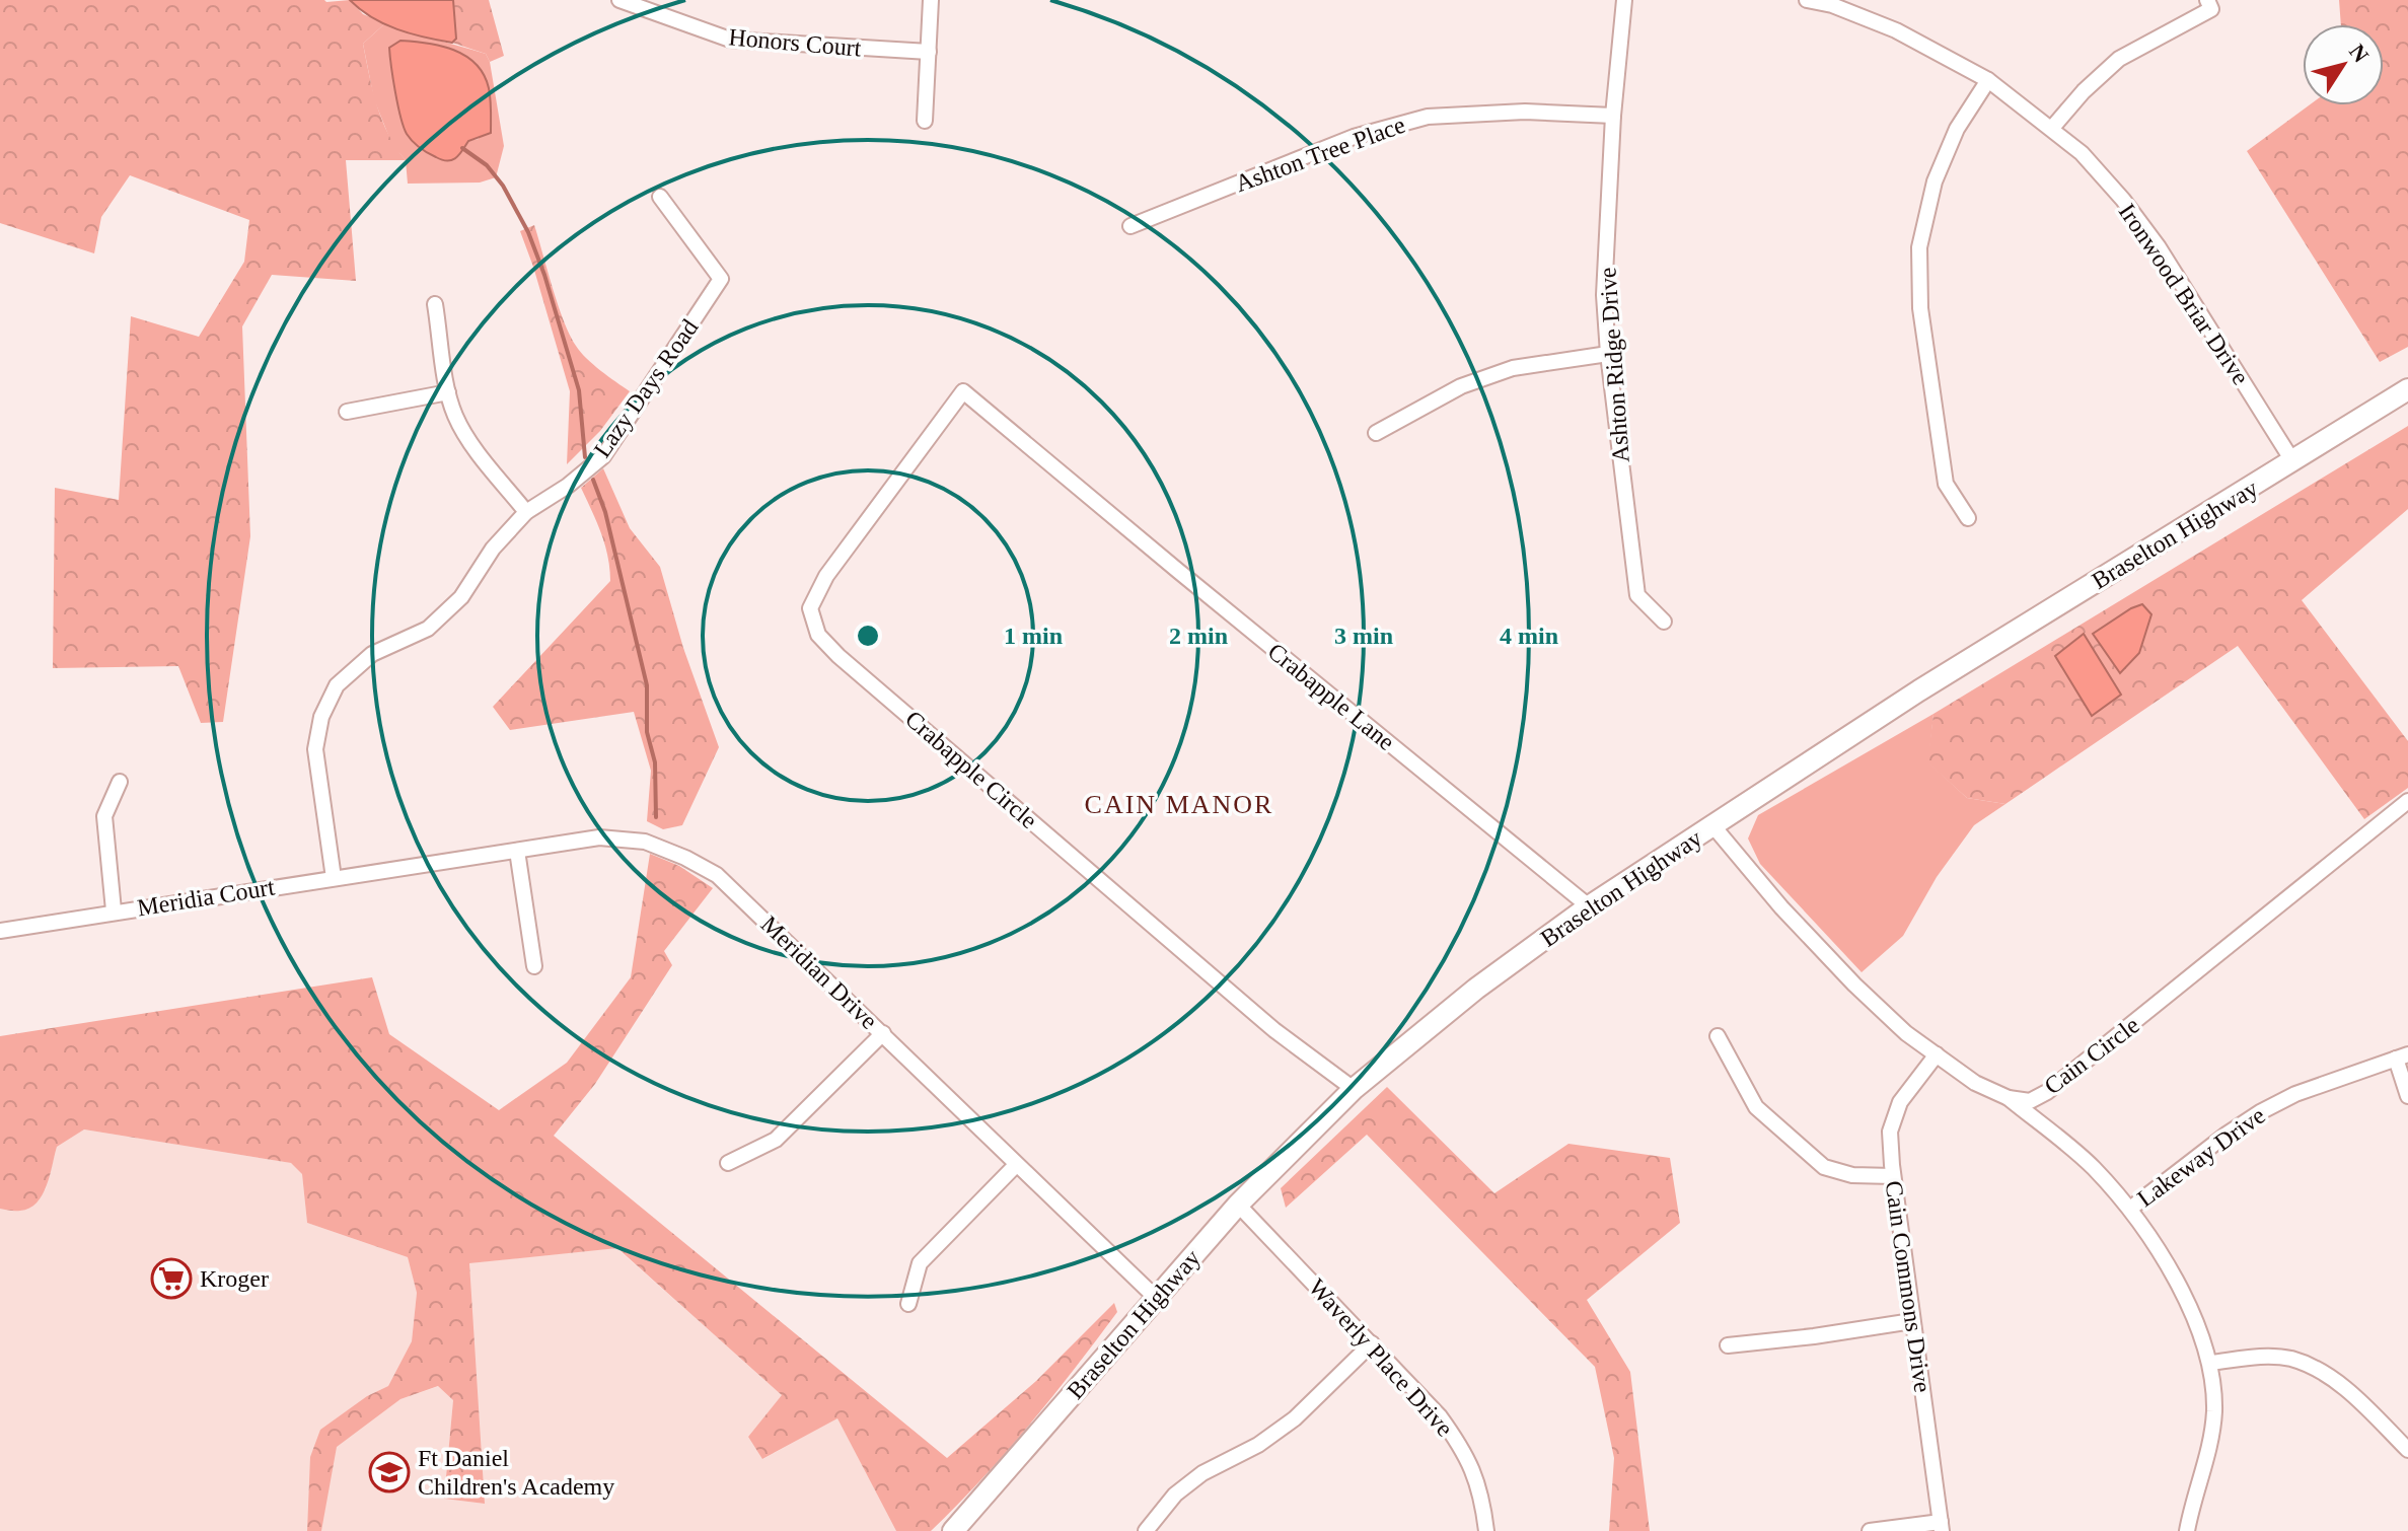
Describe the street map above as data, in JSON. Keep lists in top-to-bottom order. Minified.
{"streets":{"main road":["Braselton Highway"],"street":["Honors Court","Ashton Tree Place","Ironwood Briar Drive","Ashton Ridge Drive","Lazy Days Road","Crabapple Lane","Crabapple Circle","Meridia Court","Meridian Drive","Cain Circle","Lakeway Drive","Cain Commons Drive","Waverly Place Drive"]},"crossings":[["Ashton Tree Place","Ashton Ridge Drive"],["Ironwood Briar Drive","Braselton Highway"],["Lazy Days Road","Meridia Court"],["Braselton Highway","Crabapple Lane"],["Braselton Highway","Crabapple Circle"],["Braselton Highway","Meridian Drive"],["Braselton Highway","Cain Circle"],["Braselton Highway","Waverly Place Drive"],["Crabapple Lane","Crabapple Circle"],["Cain Circle","Cain Commons Drive"]],"districts":["CAIN MANOR"],"places":{"supermarket":["Kroger"],"school or university":["Ft Daniel Children's Academy"]},"north":"top right","rings":["1 min","2 min","3 min","4 min"]}
